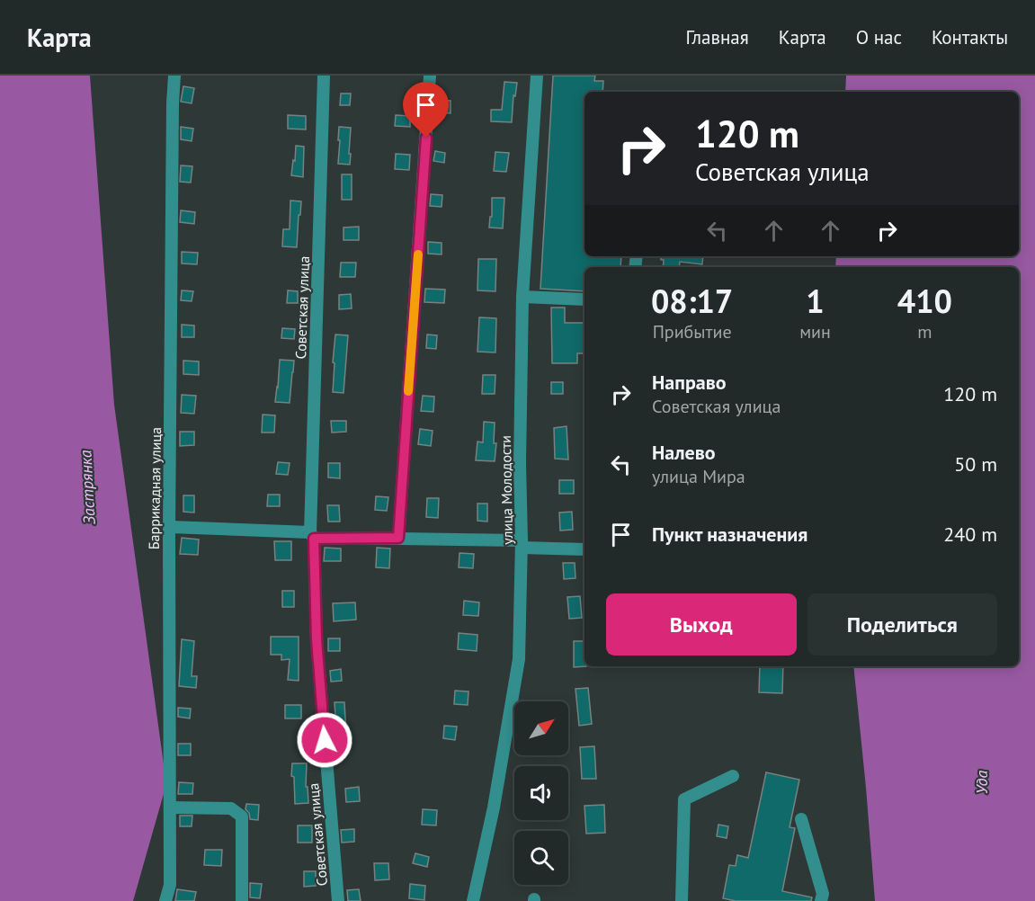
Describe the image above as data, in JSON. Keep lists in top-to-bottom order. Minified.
{"streets":{"street":["Советская улица","Баррикадная улица","улица Молодости"]},"water":["Застрянка","Уда"],"north":"top right","page":{"header":"Карта","nav":["Главная","Карта","О нас","Контакты"],"turn":["120 m","Советская улица"],"eta":["08:17","Прибытие","1","мин","410","m"],"list":[{"name":"Направо","note":"Советская улица","value":"120 m"},{"name":"Налево","note":"улица Мира","value":"50 m"},{"name":"Пункт назначения","value":"240 m"}],"buttons":["Выход","Поделиться"]}}
